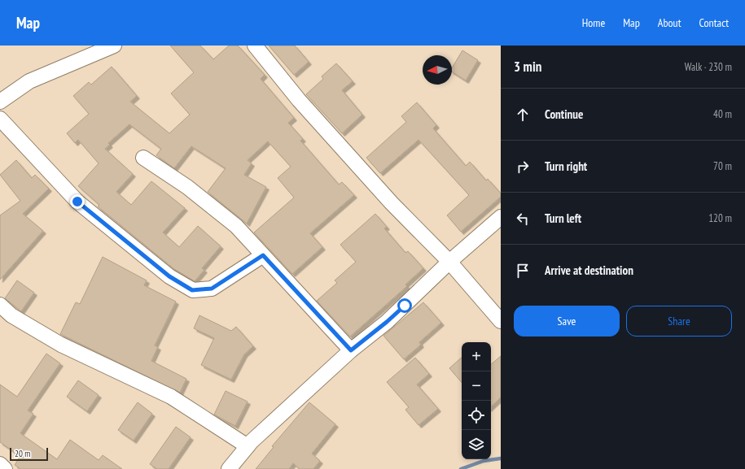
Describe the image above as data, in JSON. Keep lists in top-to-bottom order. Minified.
{"scale_bar":"20 m","north":"left","page":{"header":"Map","nav":["Home","Map","About","Contact"],"heading":["3 min","Walk · 230 m"],"list":[["Continue","40 m"],["Turn right","70 m"],["Turn left","120 m"],"Arrive at destination"],"buttons":["Save","Share"],"map_buttons":["+","−"],"scale":"20 m"}}
